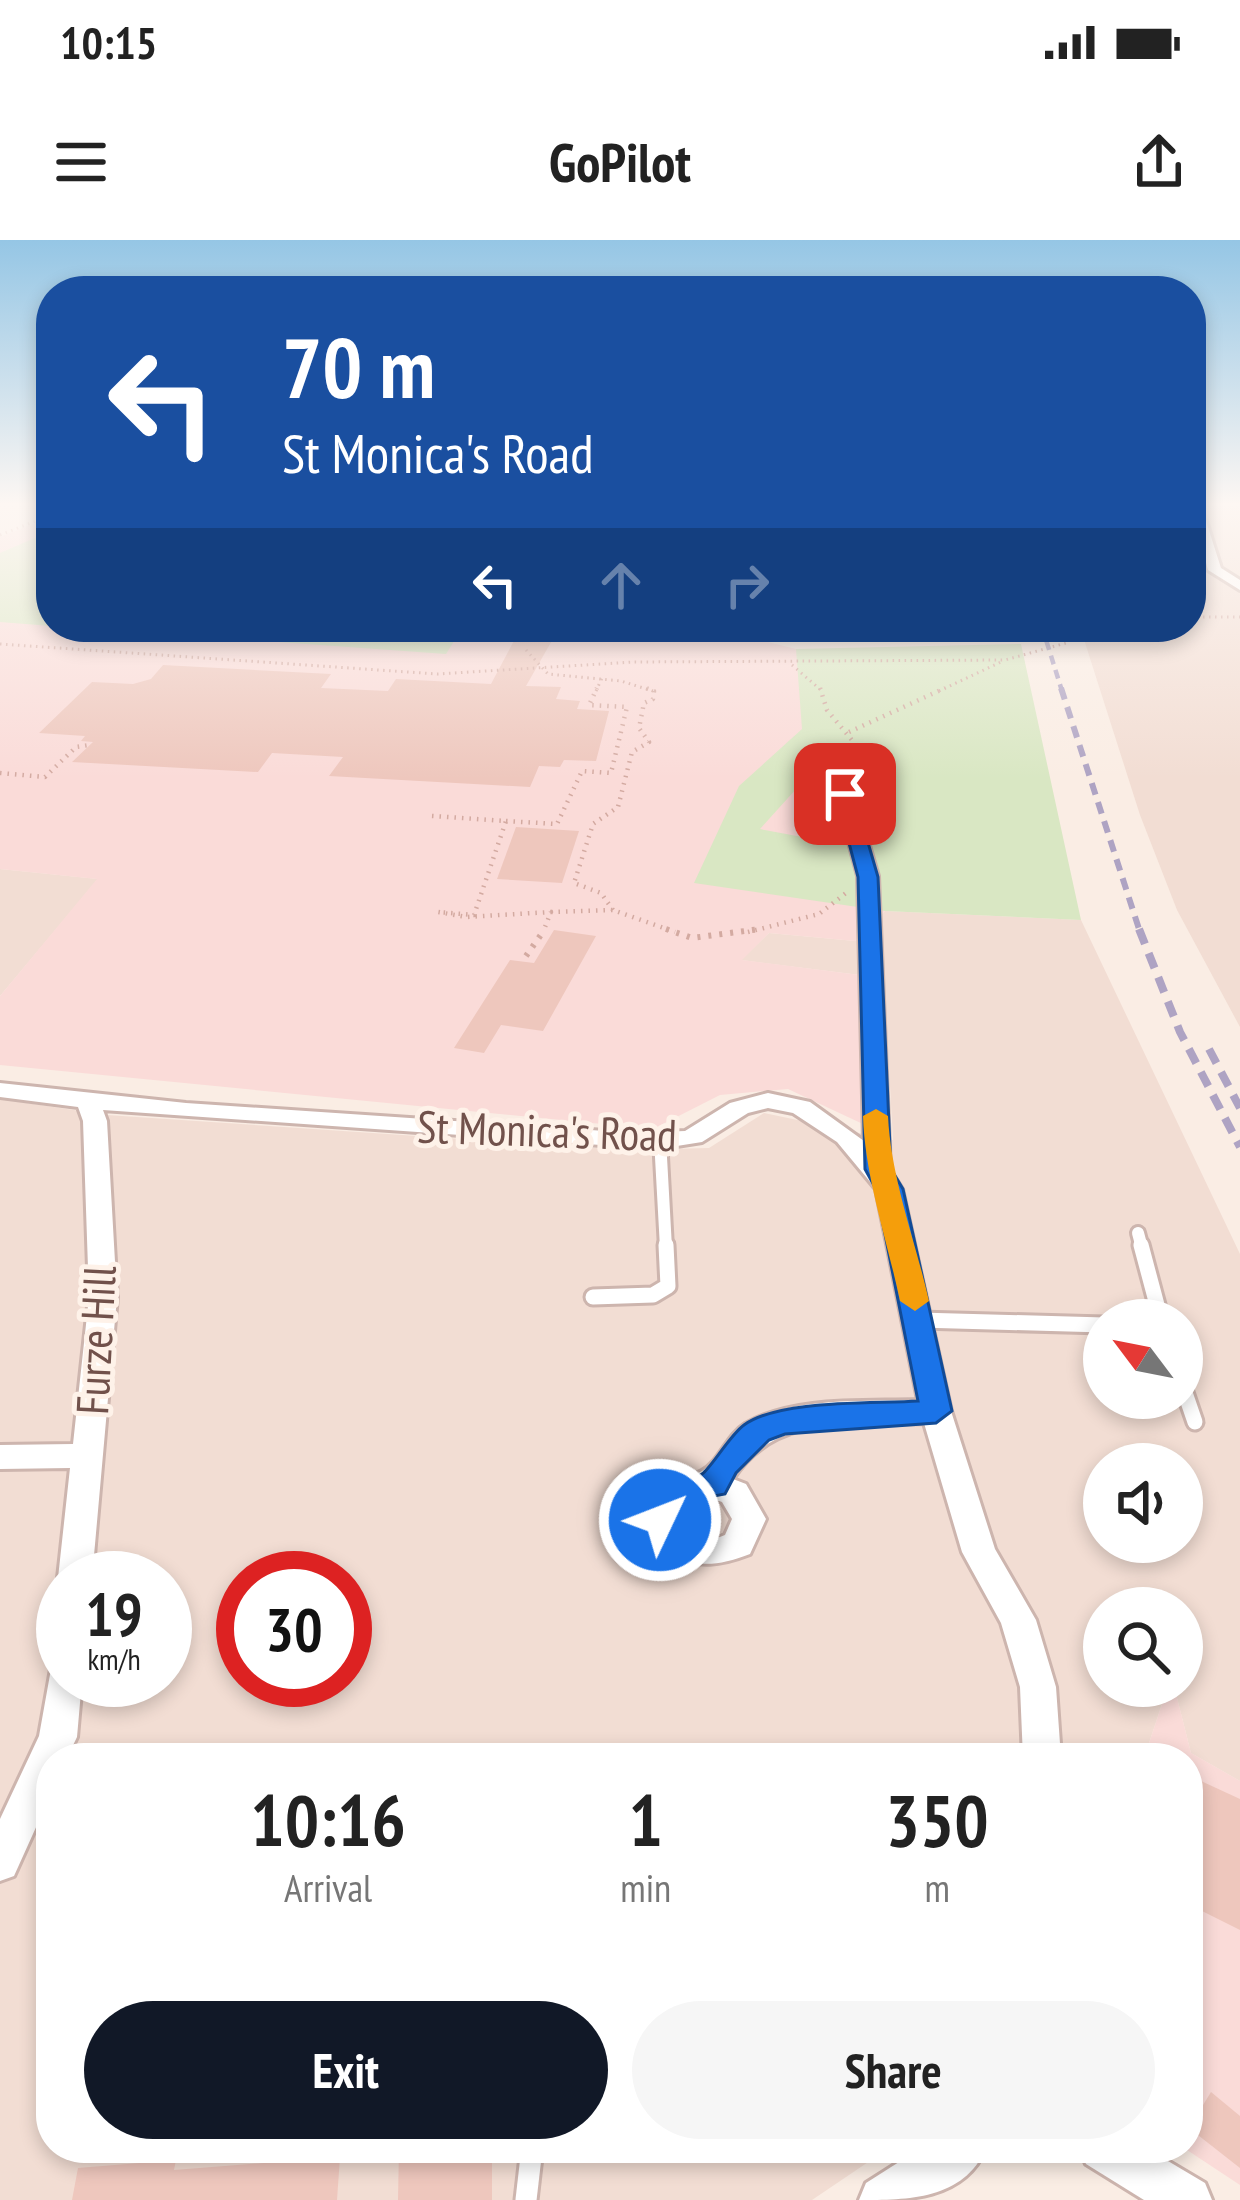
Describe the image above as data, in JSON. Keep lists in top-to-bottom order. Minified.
{"streets":{"street":["St Monica's Road","Furze Hill"]},"crossings":[["St Monica's Road","Furze Hill"]],"north":"top left","page":{"status":"10:15","header":"GoPilot","turn":["70 m","St Monica's Road"],"speed":"19 km/h","limit":"30","eta":["10:16","Arrival","1","min","350","m"],"buttons":["Exit","Share"]}}
